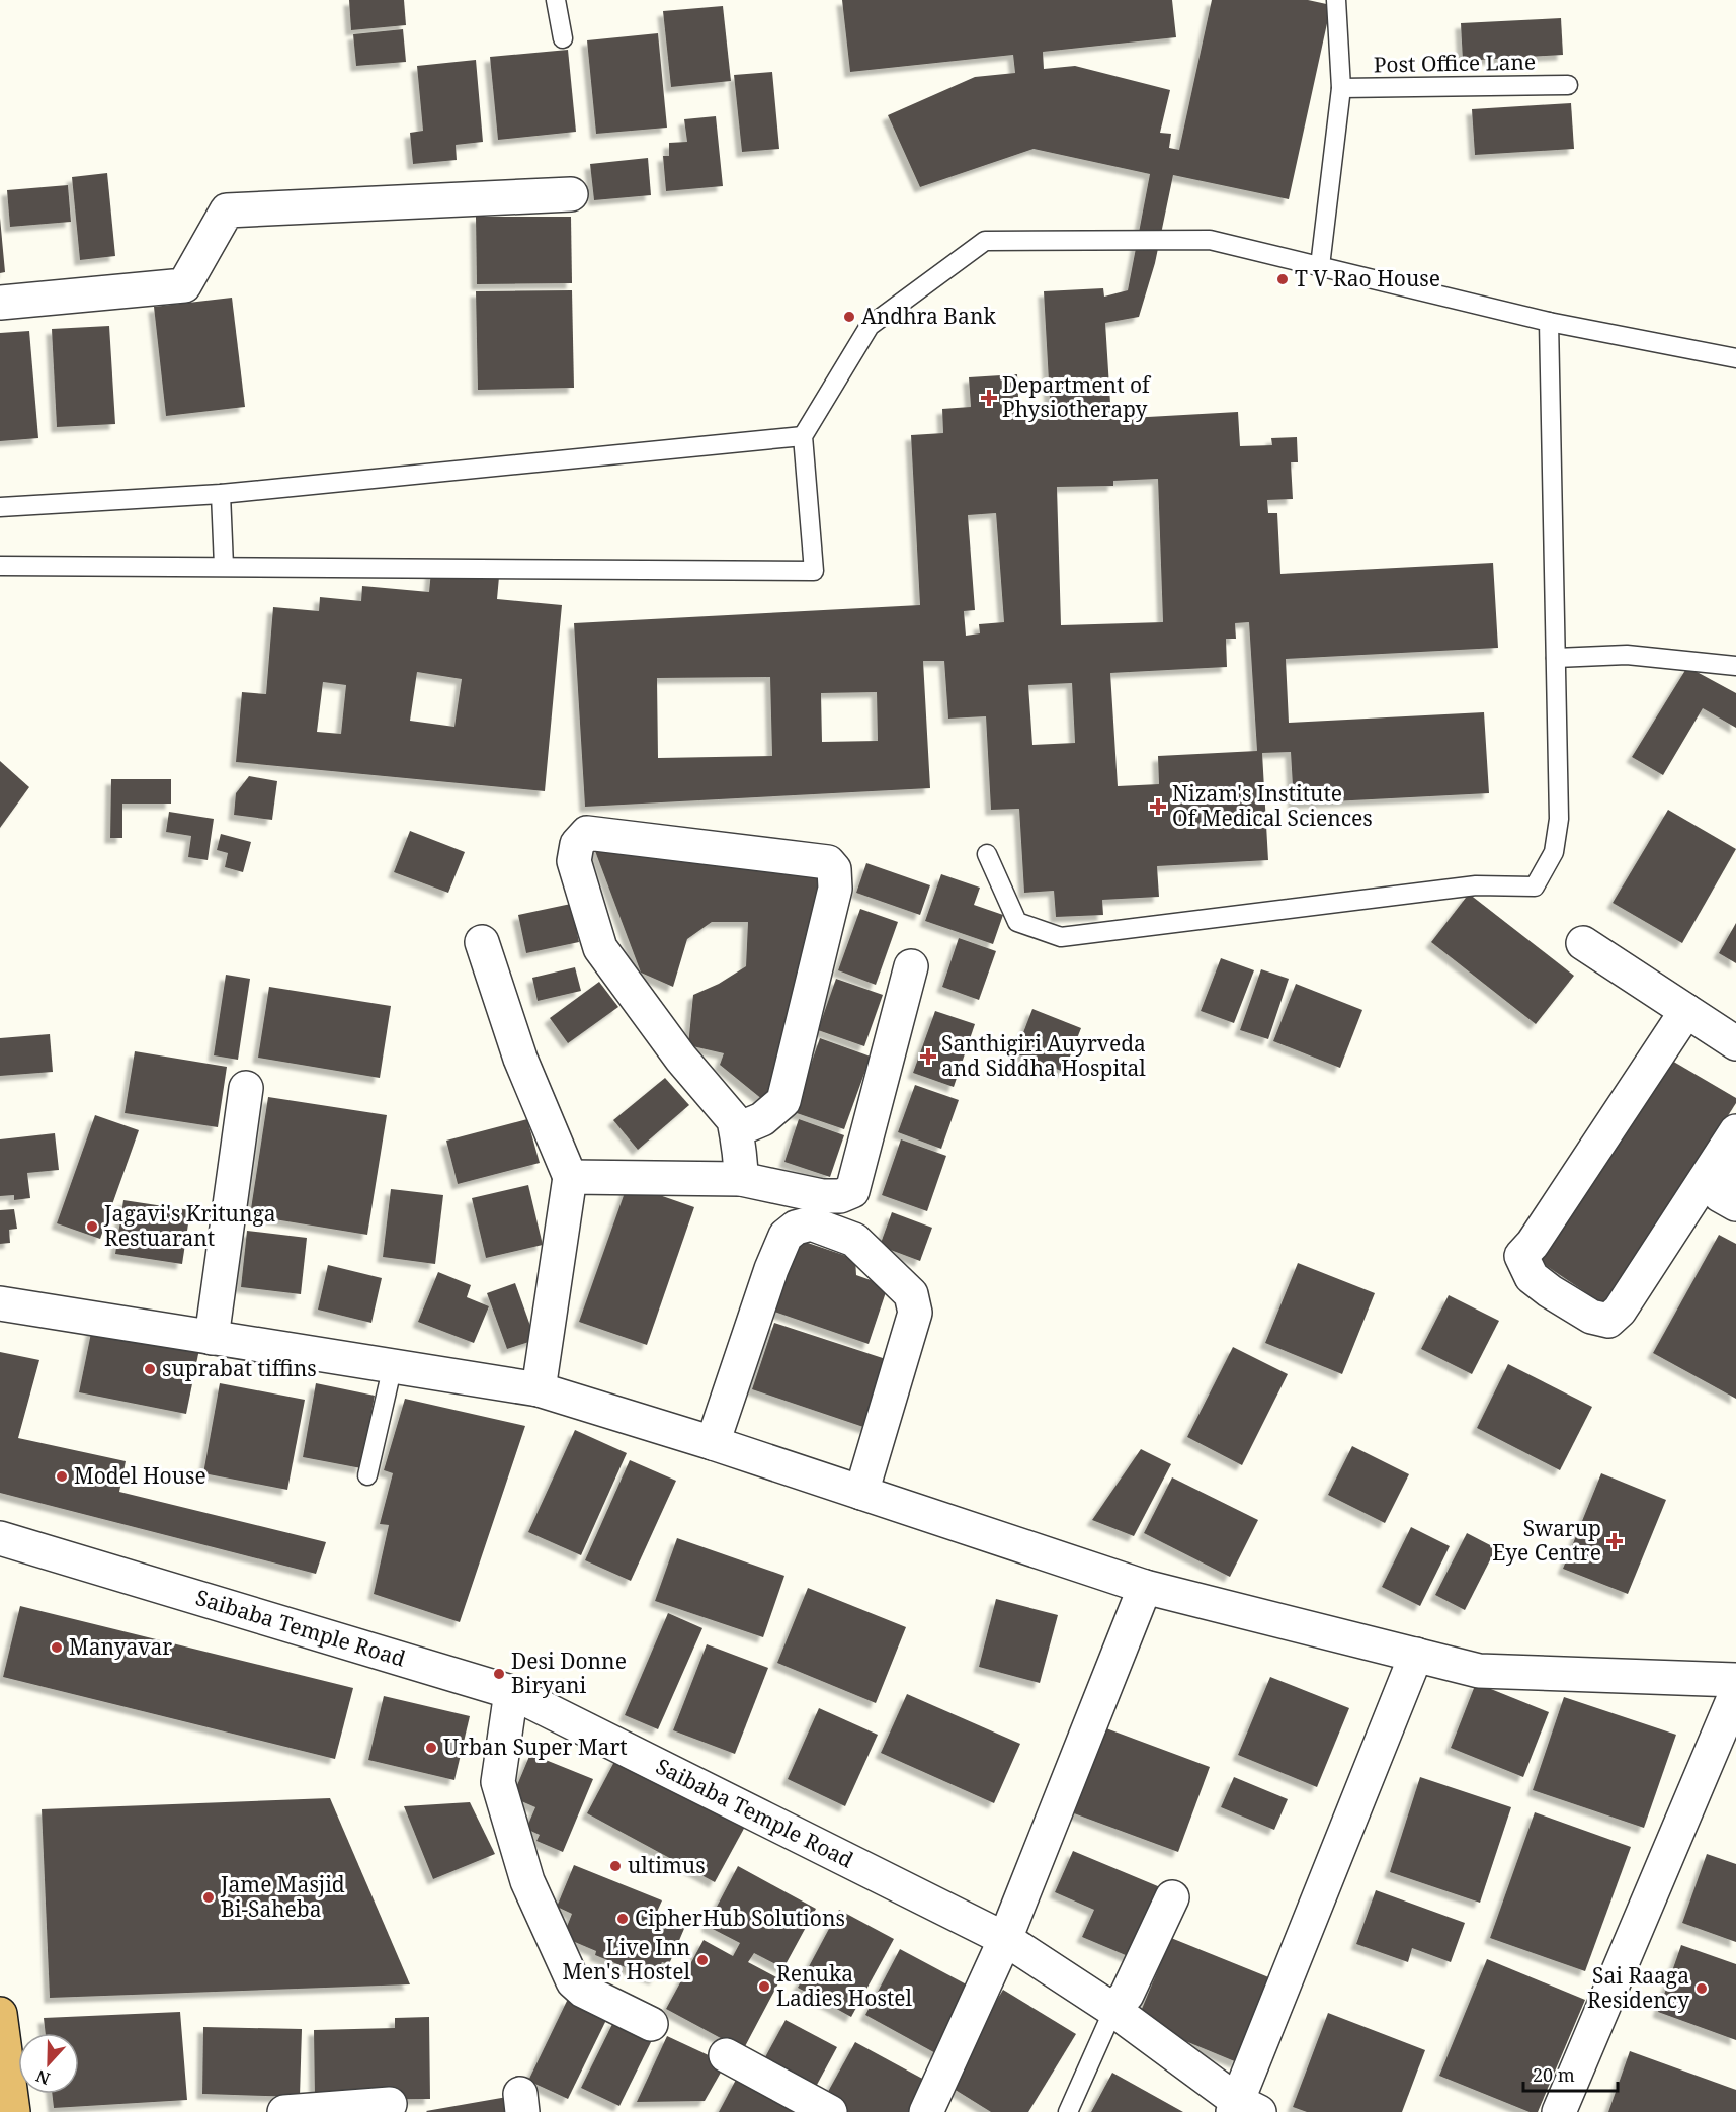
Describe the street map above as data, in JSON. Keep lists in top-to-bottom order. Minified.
{"streets":{"street":["Saibaba Temple Road"],"lane":["Post Office Lane"]},"places":{"other":["T V Rao House","Andhra Bank","Jagavi's Kritunga Restuarant","suprabat tiffins","Model House","Manyavar","Desi Donne Biryani","Urban Super Mart","ultimus","Jame Masjid Bi-Saheba","CipherHub Solutions","Live Inn Men's Hostel","Renuka Ladies Hostel","Sai Raaga Residency"],"health":["Department of Physiotherapy","Nizam's Institute Of Medical Sciences","Santhigiri Auyrveda and Siddha Hospital","Swarup Eye Centre"]},"scale_bar":"20 m","north":"bottom"}
